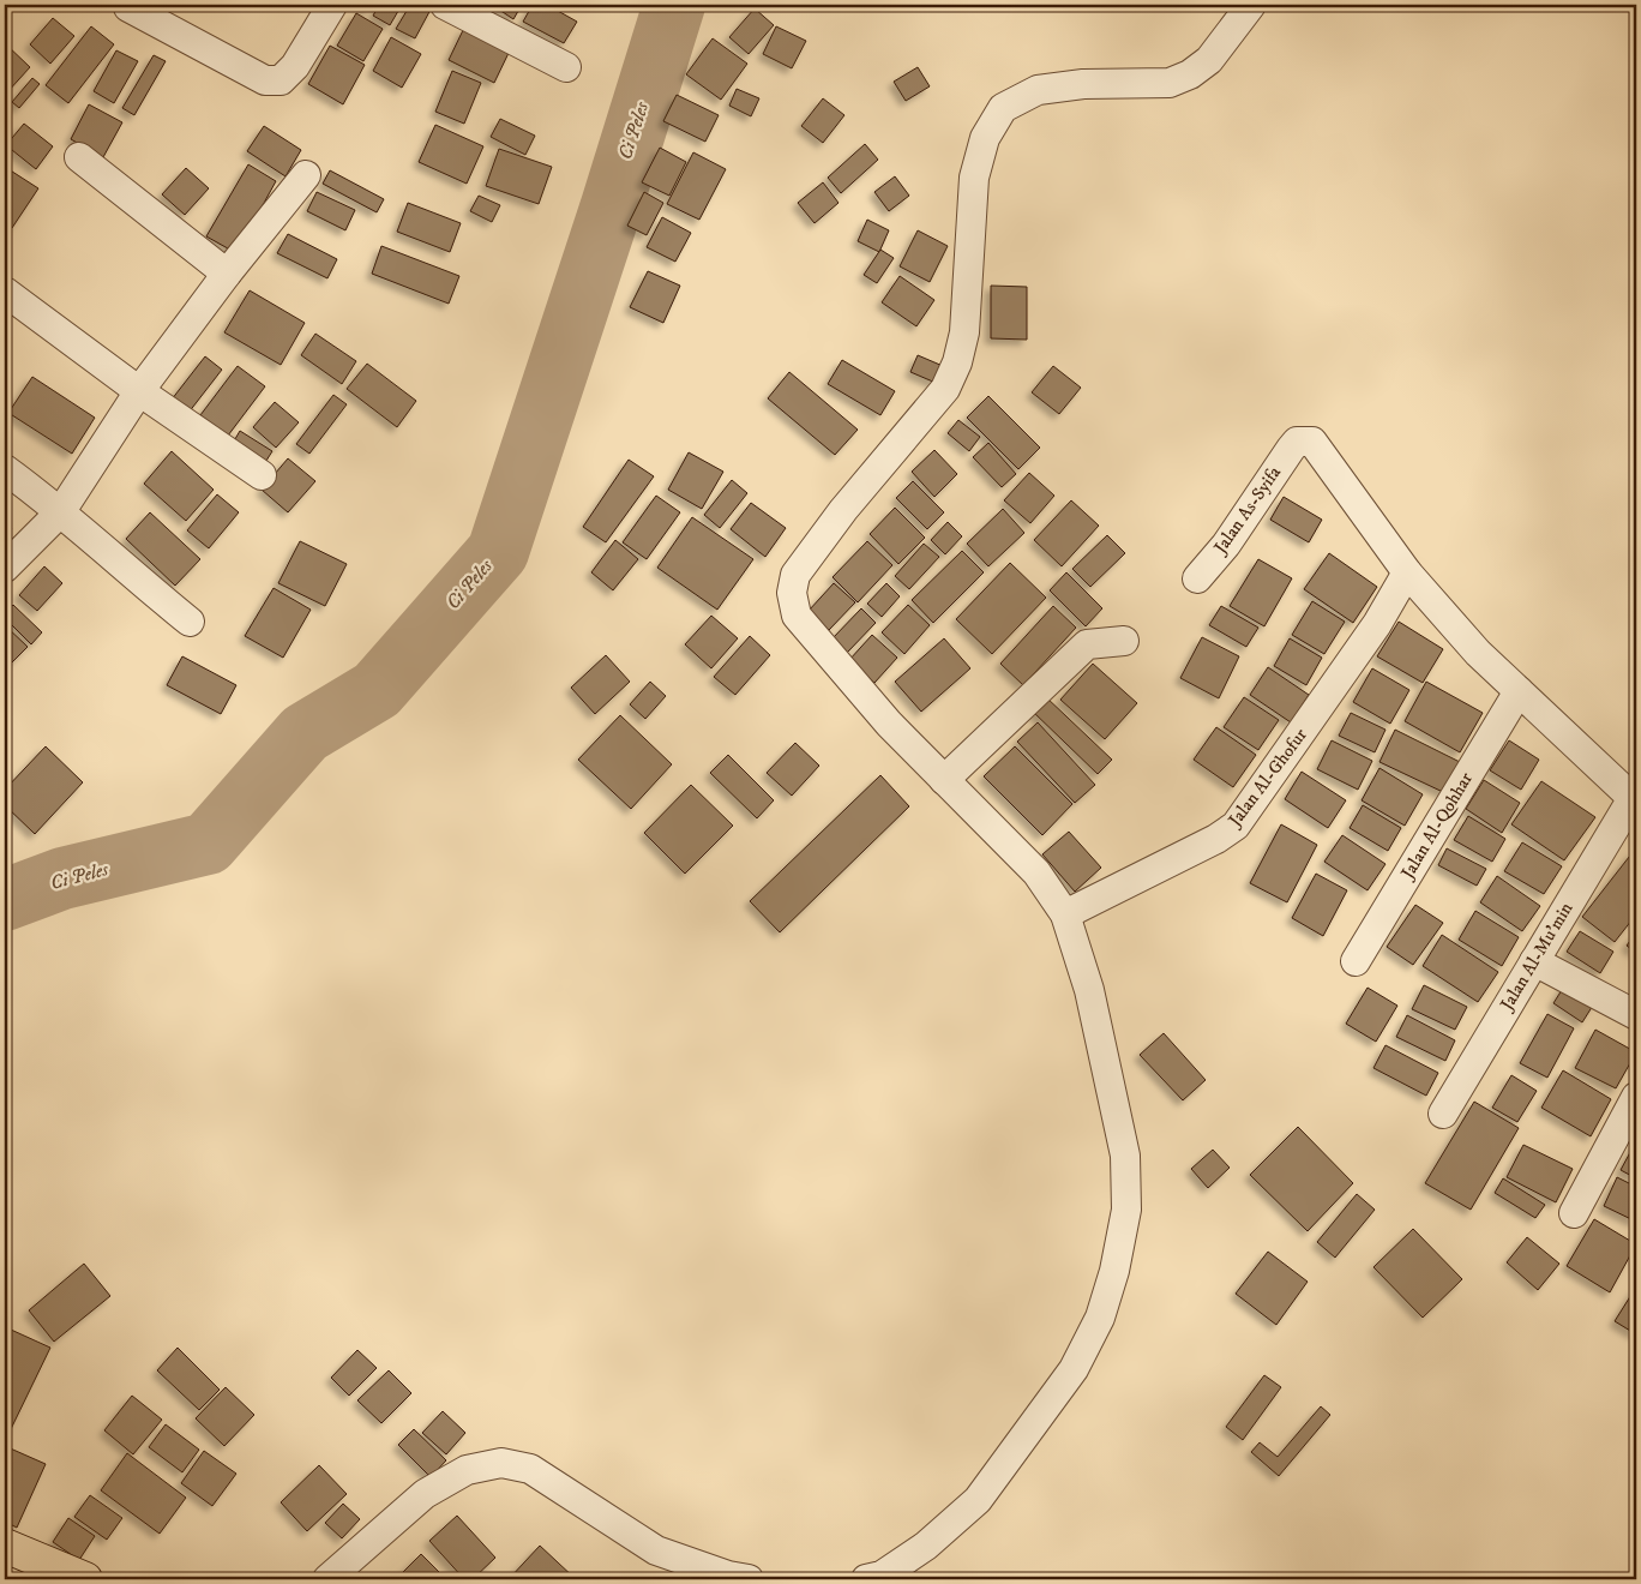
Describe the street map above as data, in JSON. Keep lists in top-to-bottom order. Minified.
{"streets":{"street":["Jalan As-Syifa","Jalan Al-Ghofur","Jalan Al-Qohhar","Jalan Al-Mu'min"]},"crossings":[["Jalan As-Syifa","Jalan Al-Ghofur"]],"water":["Ci Peles"]}
